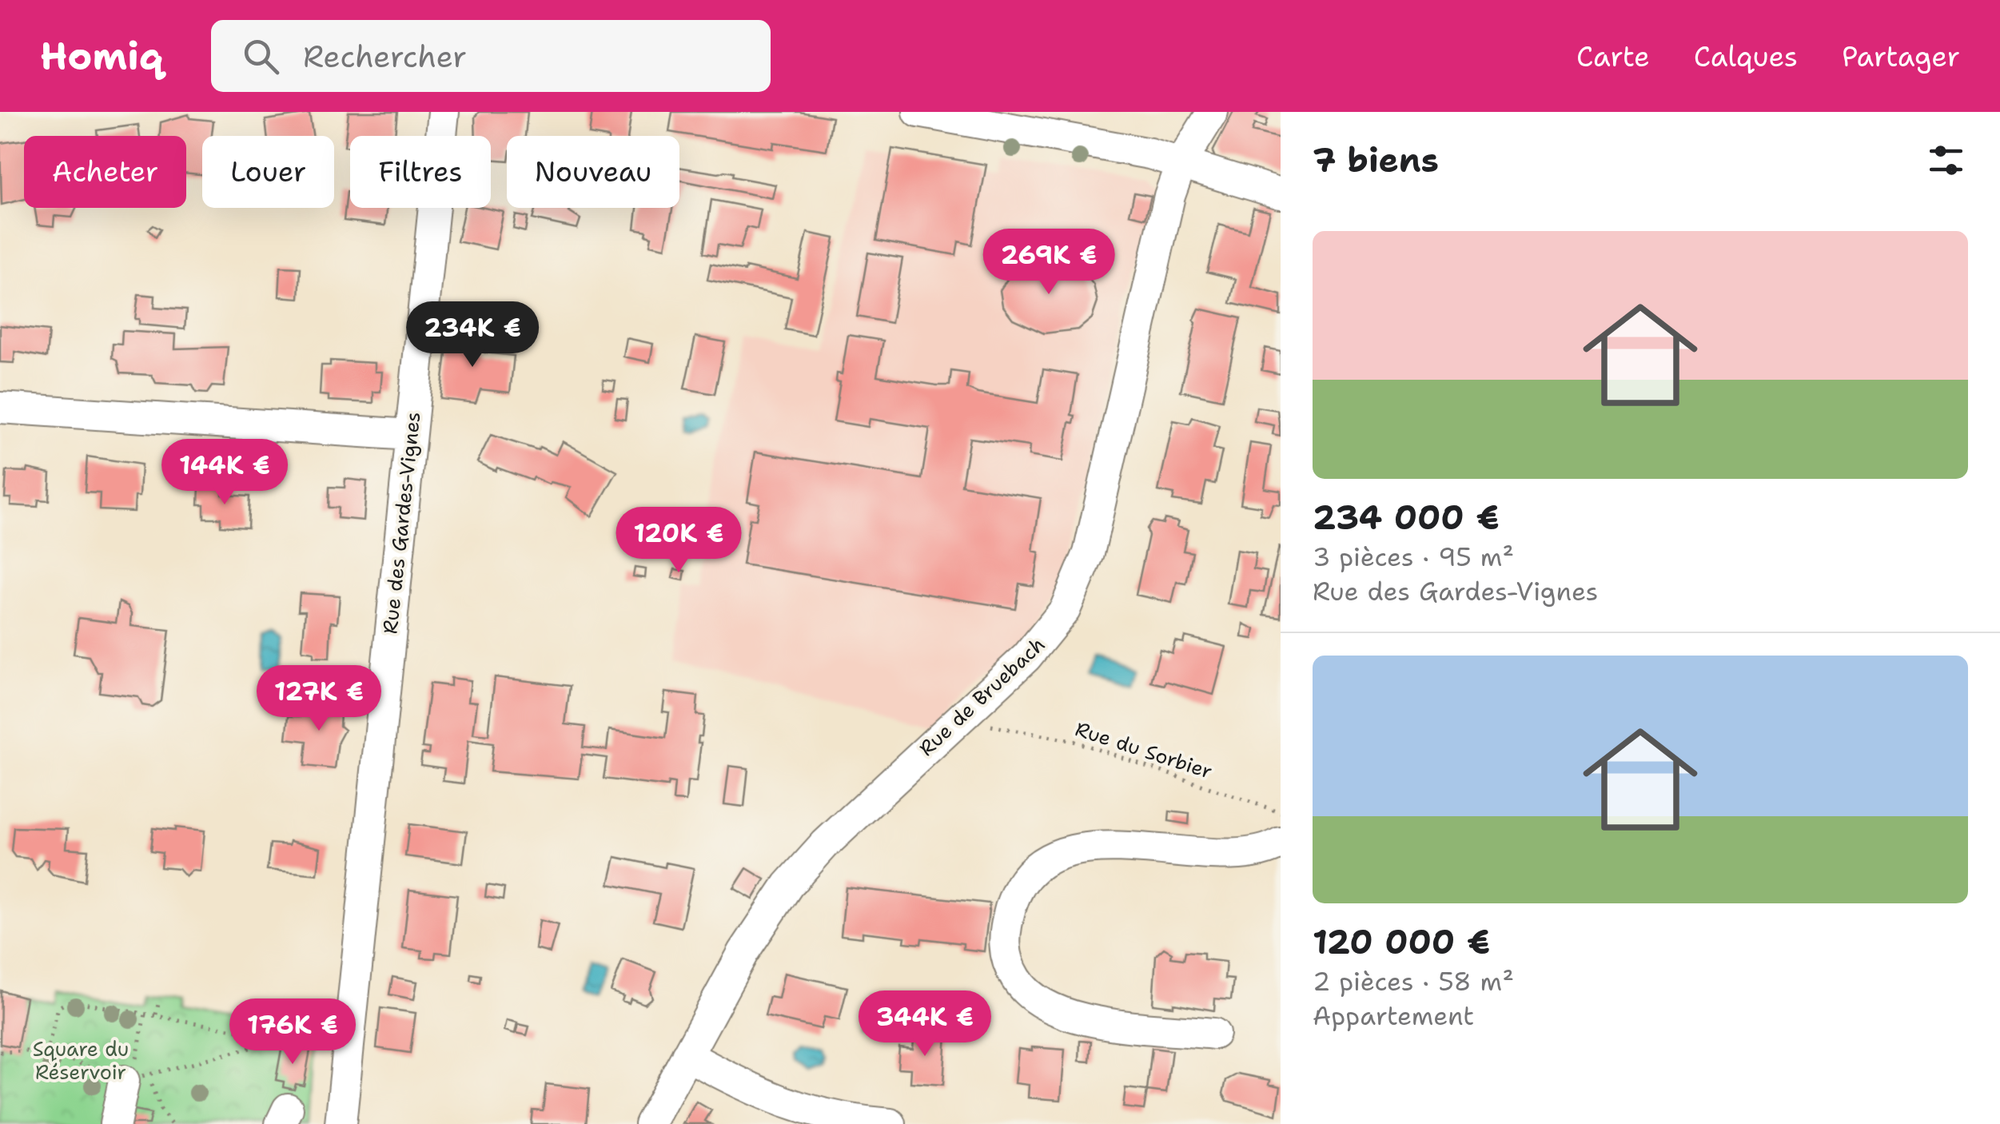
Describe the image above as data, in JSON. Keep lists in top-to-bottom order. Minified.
{"streets":{"street":["Rue des Gardes-Vignes","Rue de Bruebach"],"path":["Rue du Sorbier"]},"parks":["Square du Réservoir"],"page":{"header":"Homiq","search":"Rechercher","nav":["Carte","Calques","Partager"],"heading":"7 biens","chip":["Acheter","Louer","Filtres","Nouveau"],"list":[{"name":"234 000 €","note":"3 pièces · 95 m² · Rue des Gardes-Vignes"},{"name":"120 000 €","note":"2 pièces · 58 m² · Appartement"}],"price":["269K €","234K €","144K €","120K €","127K €","344K €","176K €"]}}
